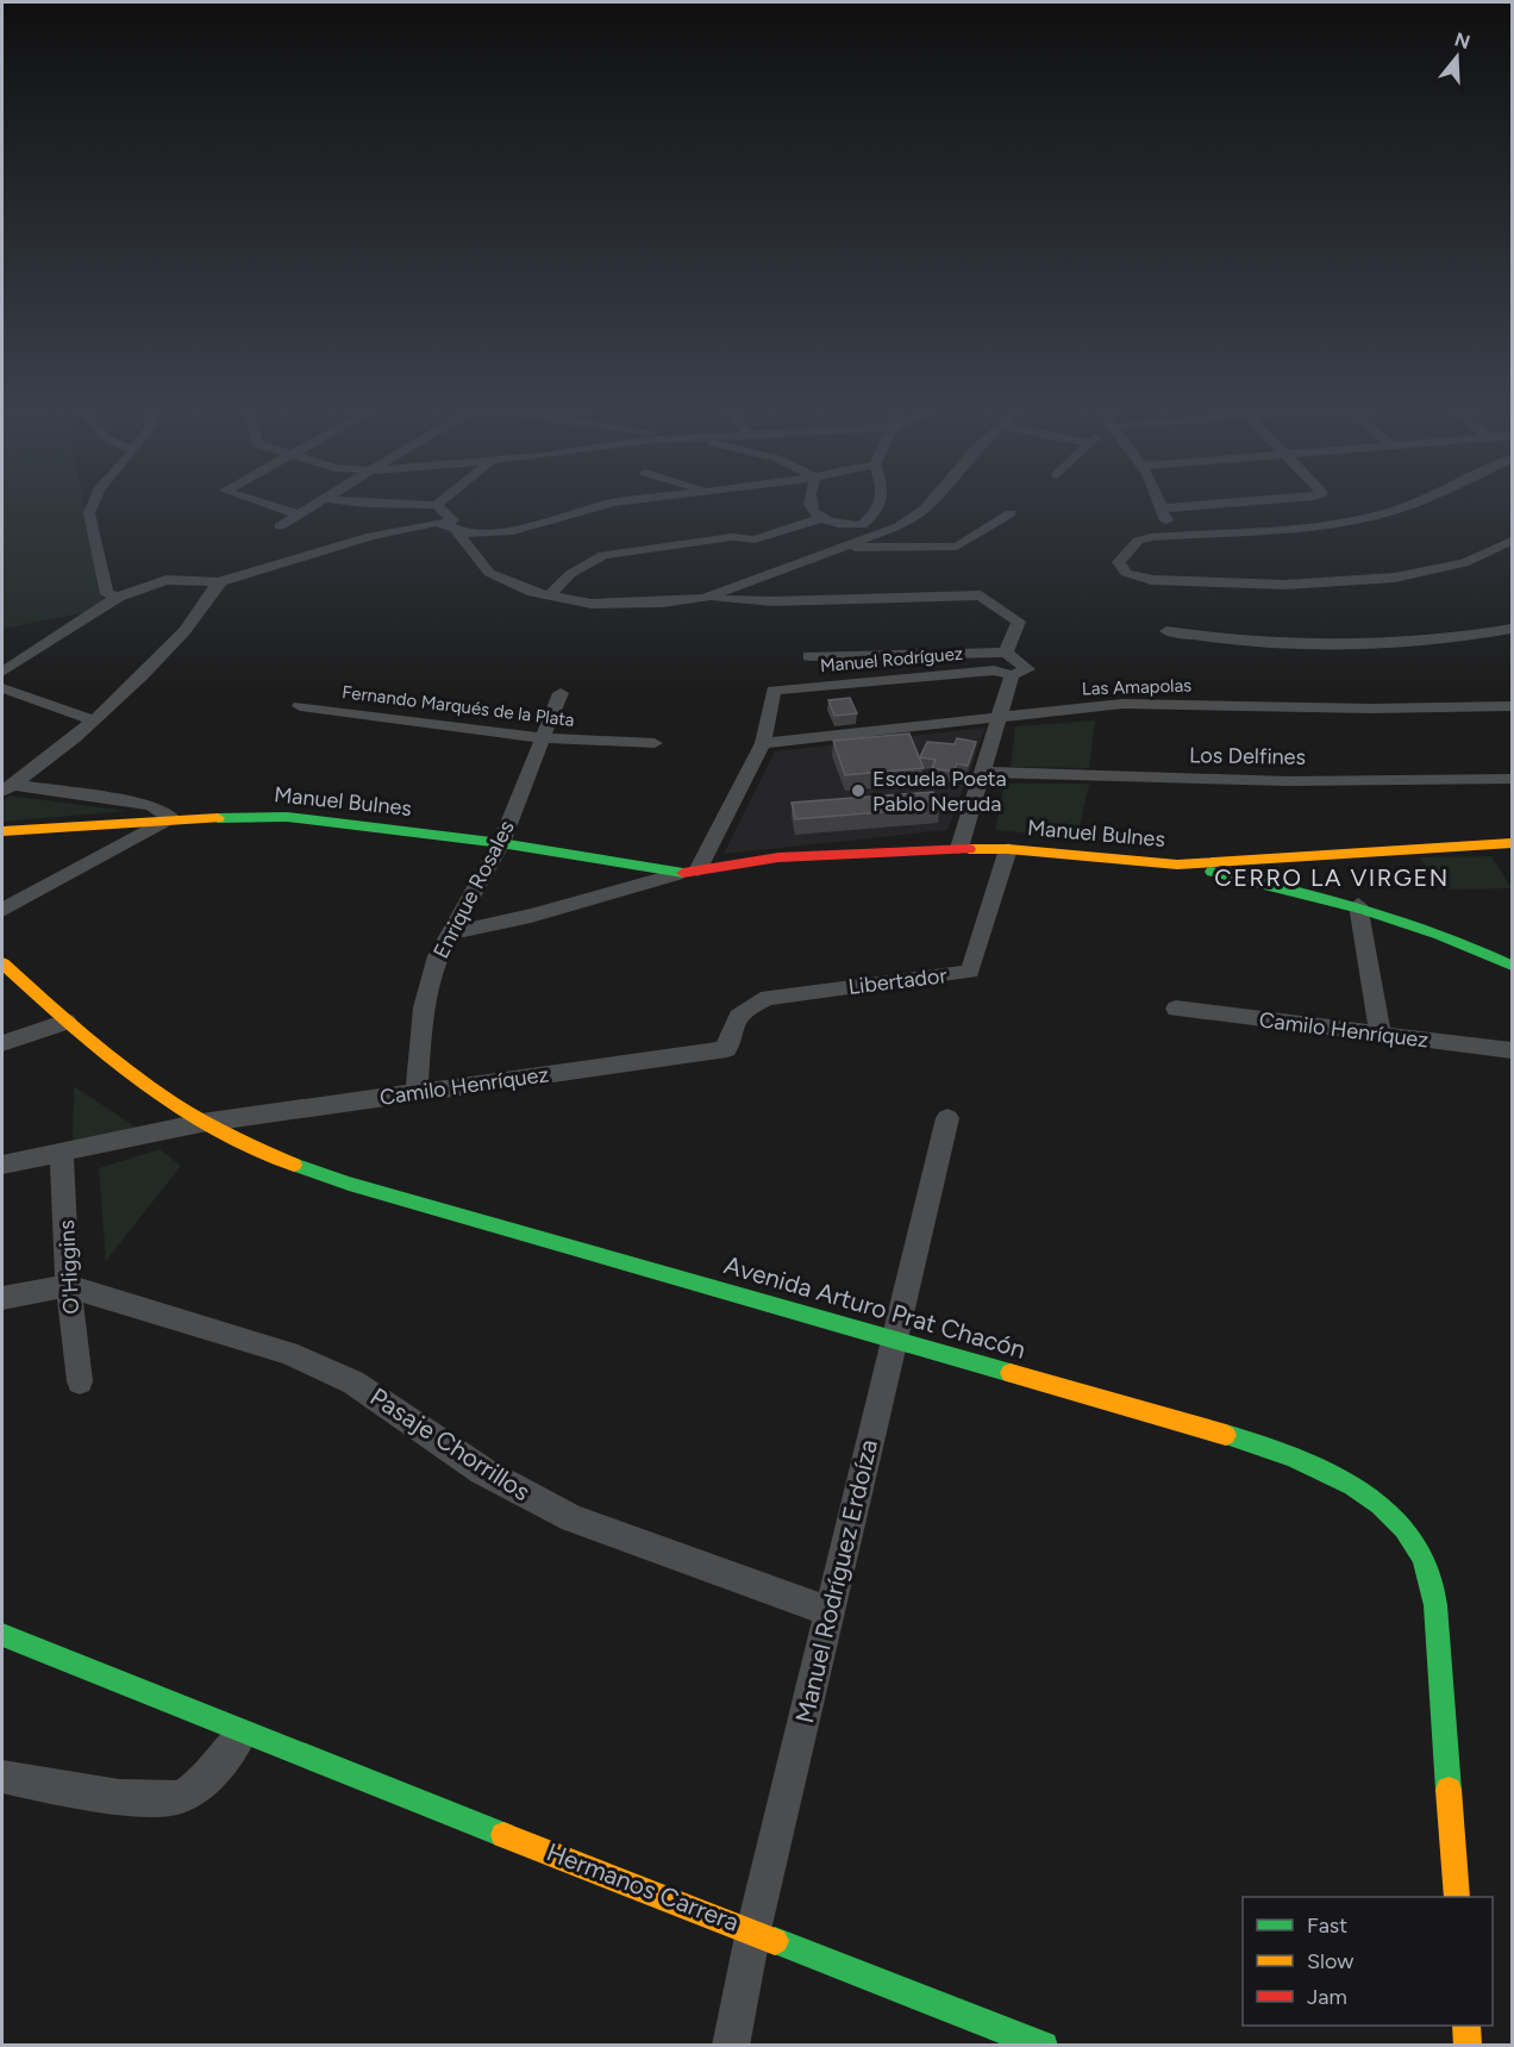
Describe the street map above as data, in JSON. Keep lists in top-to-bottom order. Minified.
{"streets":{"street":["Manuel Rodríguez","Las Amapolas","Fernando Marqués de la Plata","Los Delfines","Manuel Bulnes","Enrique Rosales","Libertador","Camilo Henríquez","O'Higgins","Avenida Arturo Prat Chacón","Pasaje Chorrillos","Manuel Rodríguez Erdoíza","Hermanos Carrera"]},"crossings":[["Manuel Rodríguez","Las Amapolas"],["Fernando Marqués de la Plata","Enrique Rosales"],["Manuel Bulnes","Enrique Rosales"],["Manuel Bulnes","Libertador"],["Enrique Rosales","Camilo Henríquez"],["Libertador","Camilo Henríquez"],["Camilo Henríquez","O'Higgins"],["Camilo Henríquez","Avenida Arturo Prat Chacón"],["O'Higgins","Pasaje Chorrillos"],["Avenida Arturo Prat Chacón","Manuel Rodríguez Erdoíza"],["Pasaje Chorrillos","Manuel Rodríguez Erdoíza"],["Manuel Rodríguez Erdoíza","Hermanos Carrera"]],"districts":["CERRO LA VIRGEN"],"places":["Escuela Poeta Pablo Neruda"],"legend":["Fast","Slow","Jam"],"north":"top"}
